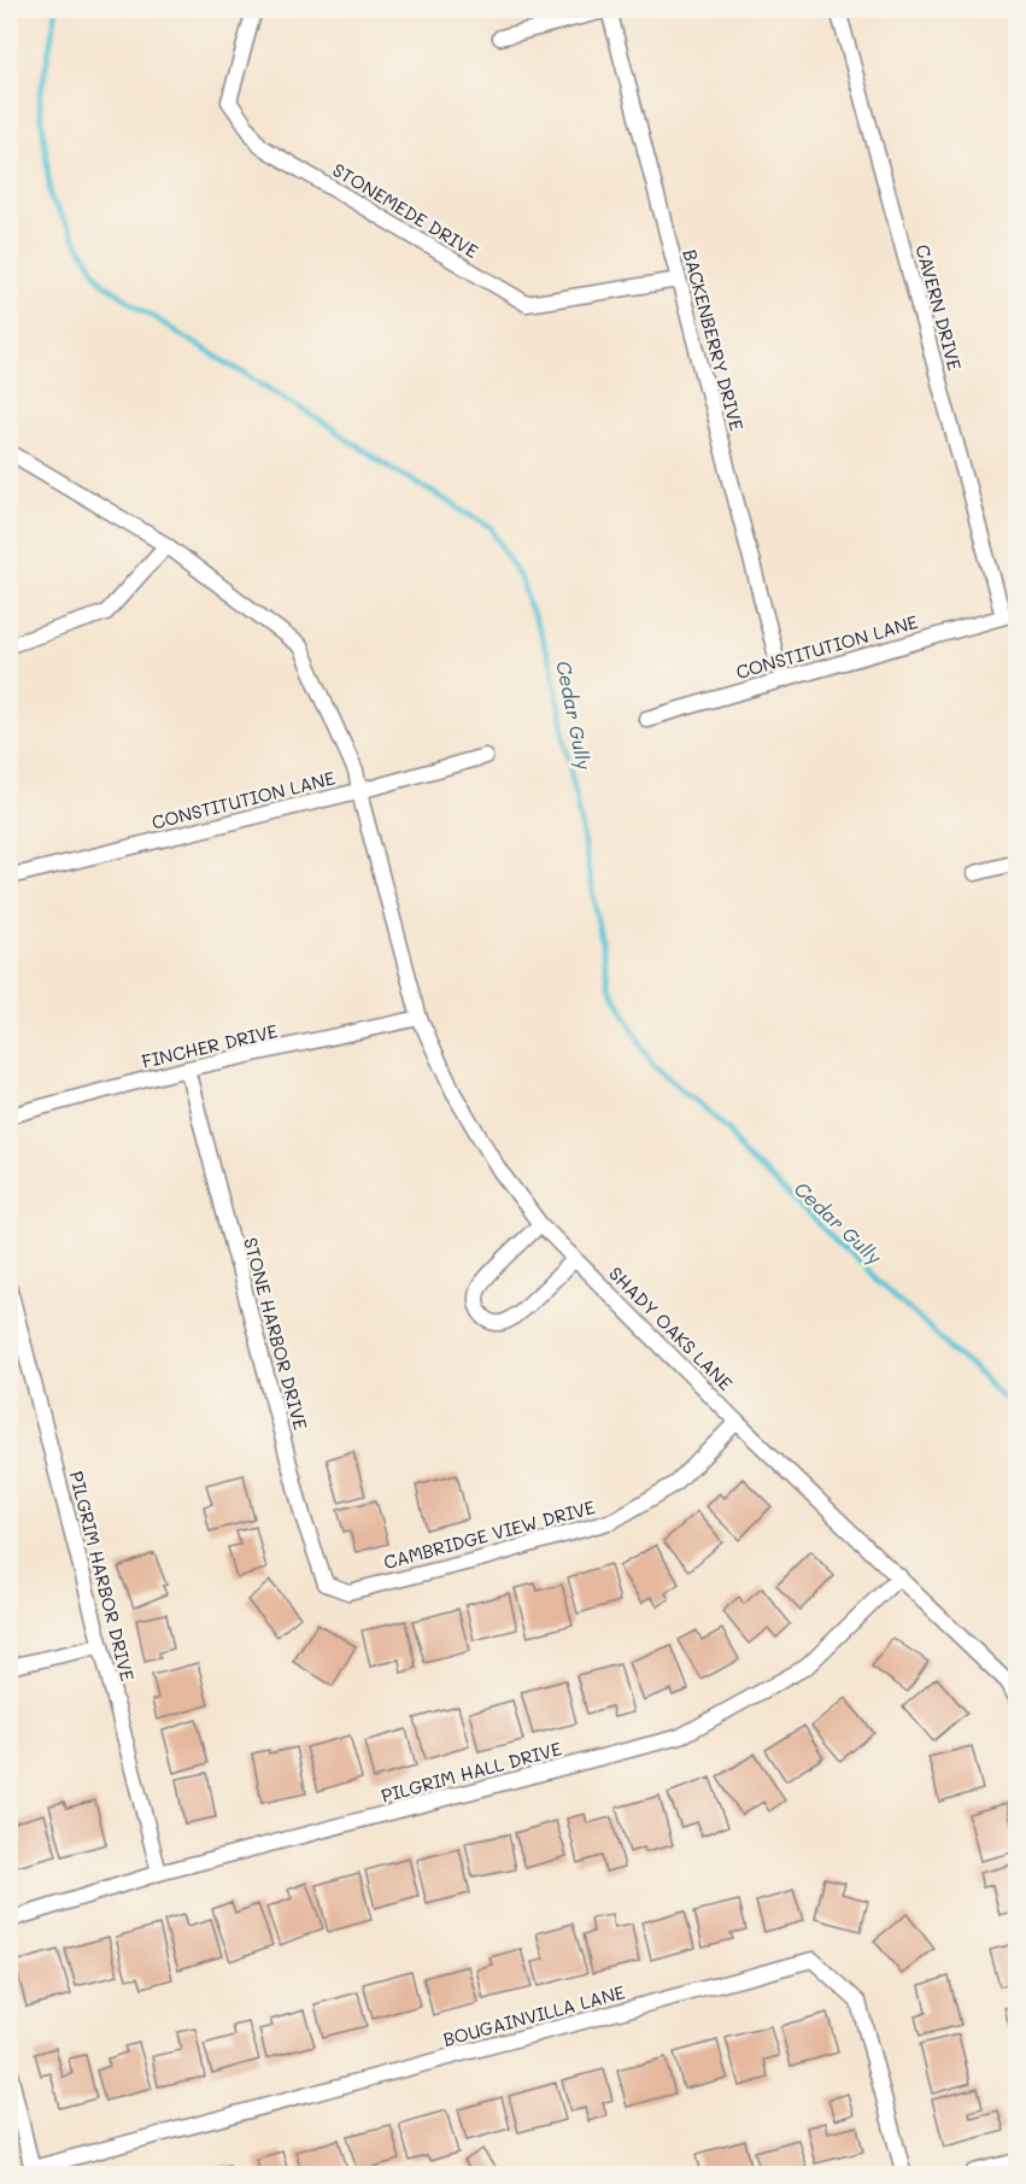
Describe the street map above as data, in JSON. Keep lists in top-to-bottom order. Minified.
{"streets":{"street":["STONEMEDE DRIVE","CAVERN DRIVE","BACKENBERRY DRIVE","CONSTITUTION LANE","FINCHER DRIVE","SHADY OAKS LANE","STONE HARBOR DRIVE","CAMBRIDGE VIEW DRIVE","PILGRIM HARBOR DRIVE","PILGRIM HALL DRIVE","BOUGAINVILLA LANE"]},"crossings":[["STONEMEDE DRIVE","BACKENBERRY DRIVE"],["CAVERN DRIVE","CONSTITUTION LANE"],["BACKENBERRY DRIVE","CONSTITUTION LANE"],["CONSTITUTION LANE","SHADY OAKS LANE"],["FINCHER DRIVE","SHADY OAKS LANE"],["FINCHER DRIVE","STONE HARBOR DRIVE"],["SHADY OAKS LANE","CAMBRIDGE VIEW DRIVE"],["SHADY OAKS LANE","PILGRIM HALL DRIVE"],["STONE HARBOR DRIVE","CAMBRIDGE VIEW DRIVE"],["PILGRIM HARBOR DRIVE","PILGRIM HALL DRIVE"]],"water":["Cedar Gully"]}
